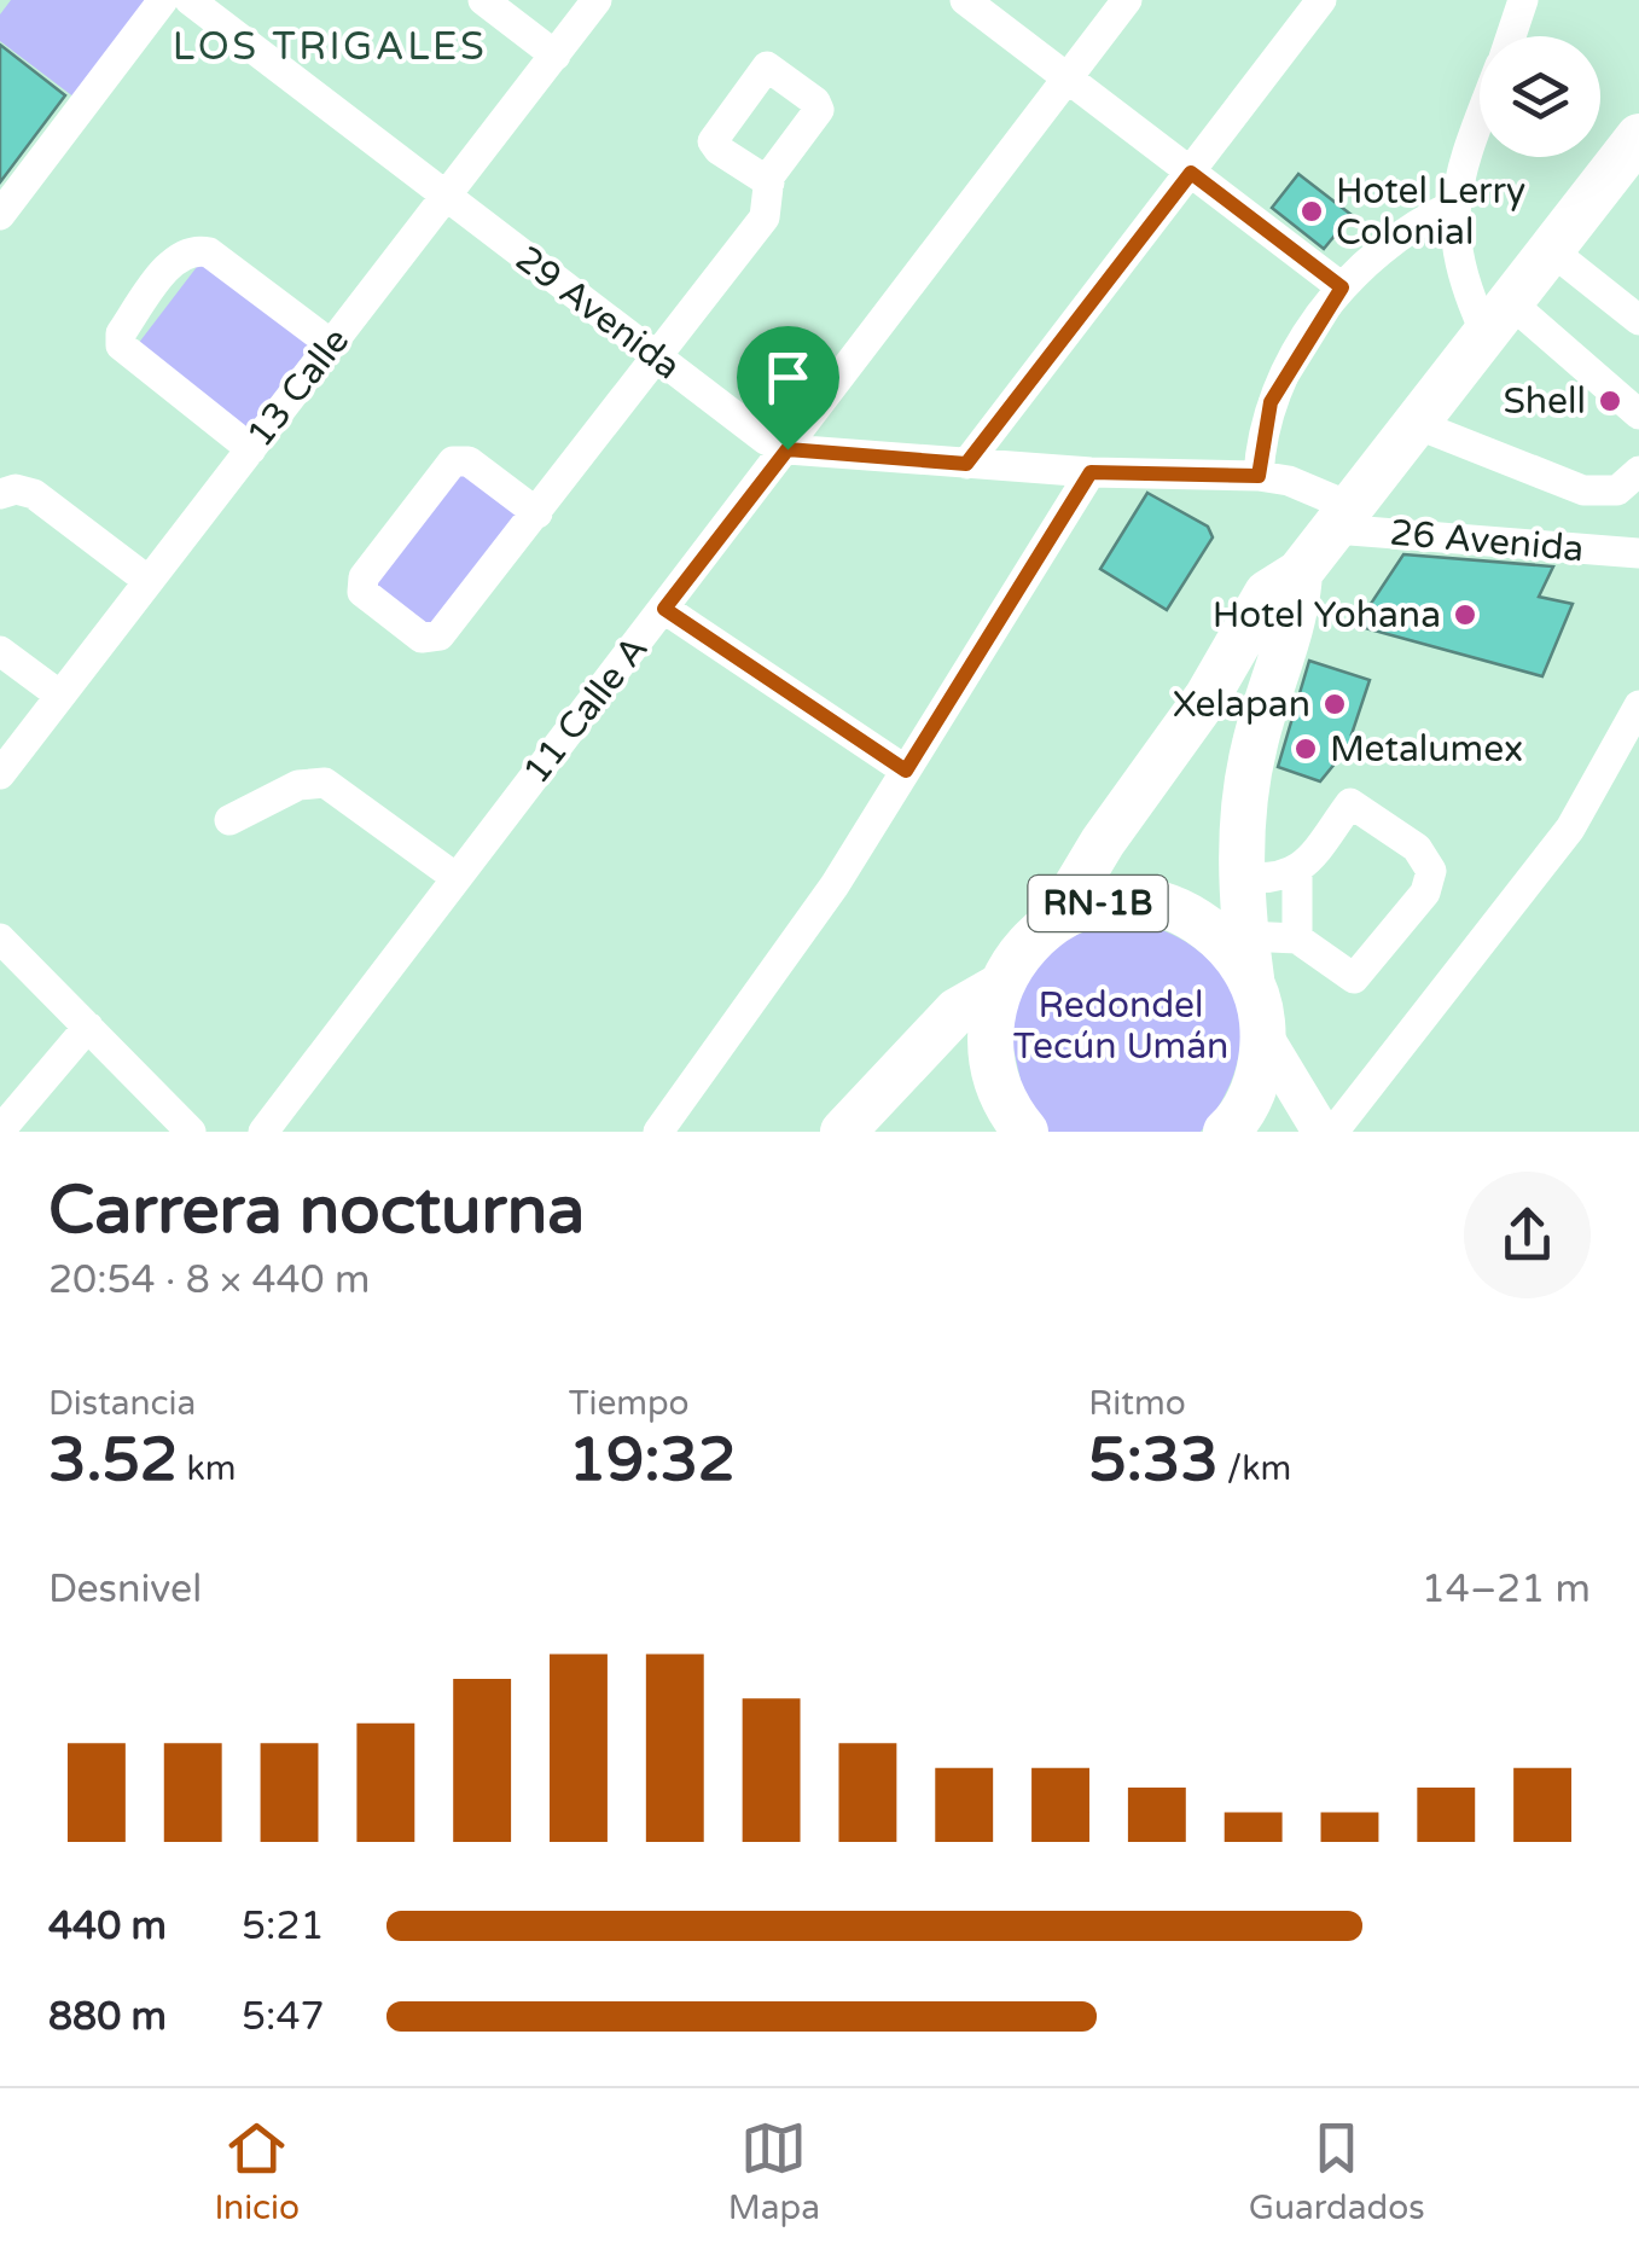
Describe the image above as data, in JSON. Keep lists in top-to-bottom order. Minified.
{"streets":{"highway":["RN-1B"],"street":["29 Avenida","13 Calle","26 Avenida","11 Calle A"]},"crossings":[["29 Avenida","13 Calle"],["29 Avenida","26 Avenida"],["29 Avenida","11 Calle A"],["29 Avenida","RN-1B"],["26 Avenida","RN-1B"]],"districts":["LOS TRIGALES"],"parks":["Redondel Tecún Umán"],"places":["Hotel Lerry Colonial","Shell","Hotel Yohana","Xelapan","Metalumex"],"page":{"heading":["Carrera nocturna","20:54 · 8 × 440 m"],"stats":[["Distancia","3.52 km"],["Tiempo","19:32"],["Ritmo","5:33 /km"]],"chart":["Desnivel","14–21 m"],"list":[{"name":"440 m","note":"5:21"},{"name":"880 m","note":"5:47"}],"tabs":["Inicio","Mapa","Guardados"]}}
